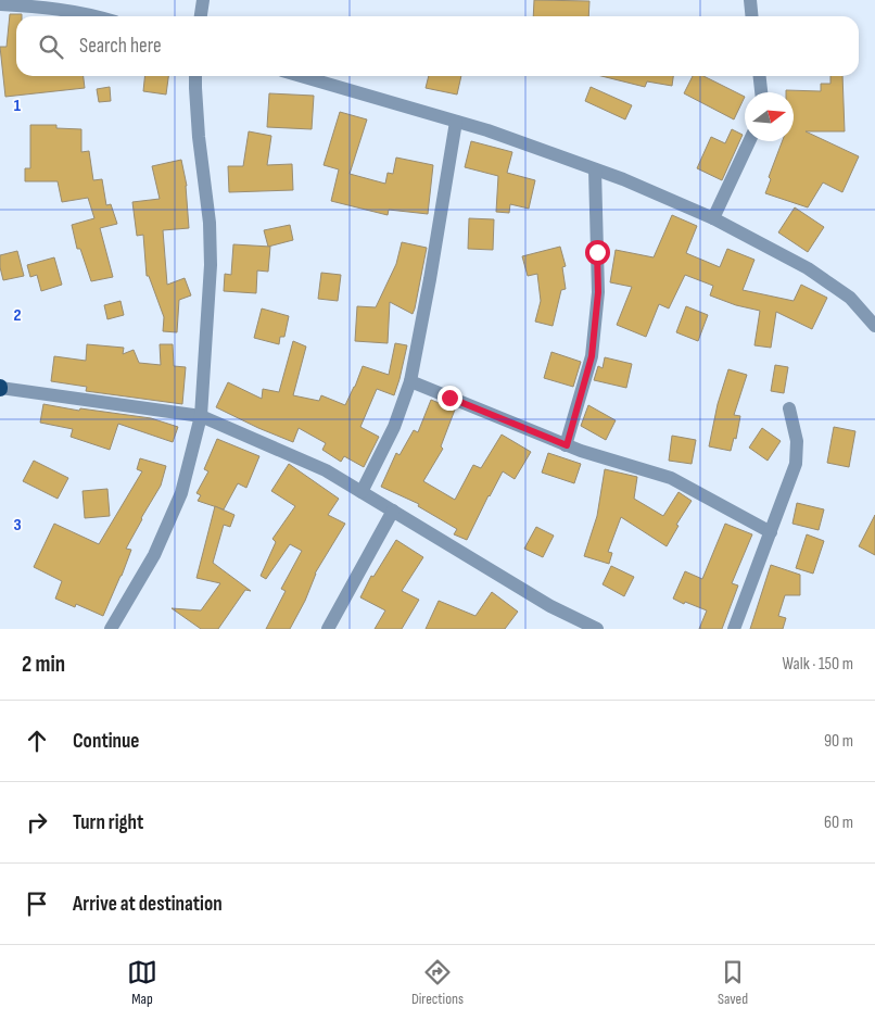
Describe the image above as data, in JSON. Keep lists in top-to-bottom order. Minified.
{"north":"right","page":{"search":"Search here","heading":["2 min","Walk · 150 m"],"list":[["Continue","90 m"],["Turn right","60 m"],"Arrive at destination"],"nav":["Map","Directions","Saved"]},"grid":{"rows":["1","2","3"]}}
